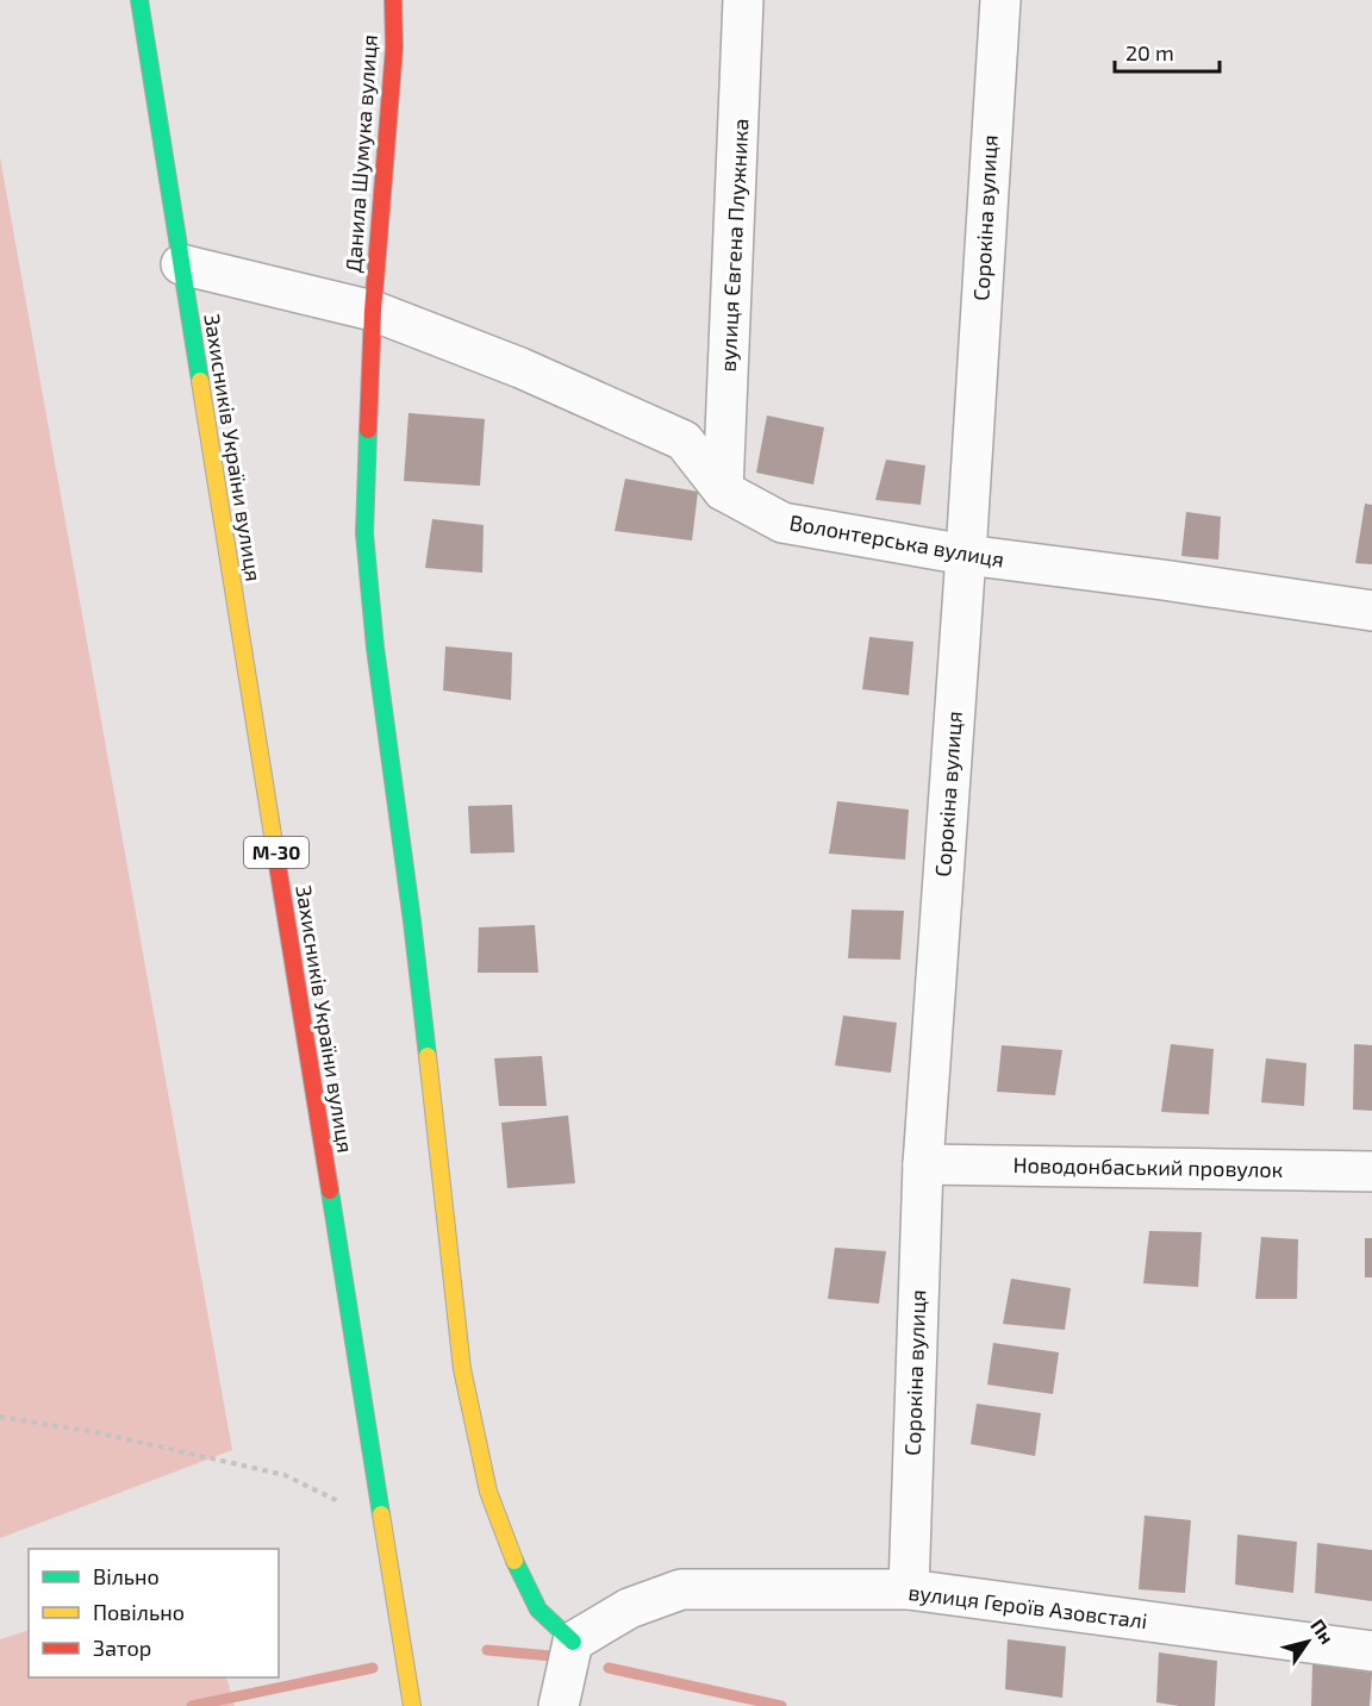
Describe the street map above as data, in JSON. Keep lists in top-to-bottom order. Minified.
{"streets":{"main road":["Данила Шумука вулиця","Захисників України вулиця","М-30"],"street":["Сорокіна вулиця","вулиця Євгена Плужника","Волонтерська вулиця","Новодонбаський провулок","вулиця Героїв Азовсталі"]},"crossings":[["Данила Шумука вулиця","Волонтерська вулиця"],["Данила Шумука вулиця","вулиця Героїв Азовсталі"],["Сорокіна вулиця","Волонтерська вулиця"],["Сорокіна вулиця","Новодонбаський провулок"],["Сорокіна вулиця","вулиця Героїв Азовсталі"],["вулиця Євгена Плужника","Волонтерська вулиця"],["Захисників України вулиця","Волонтерська вулиця"]],"legend":["Вільно","Повільно","Затор"],"scale_bar":"20 m","north":"top right"}
